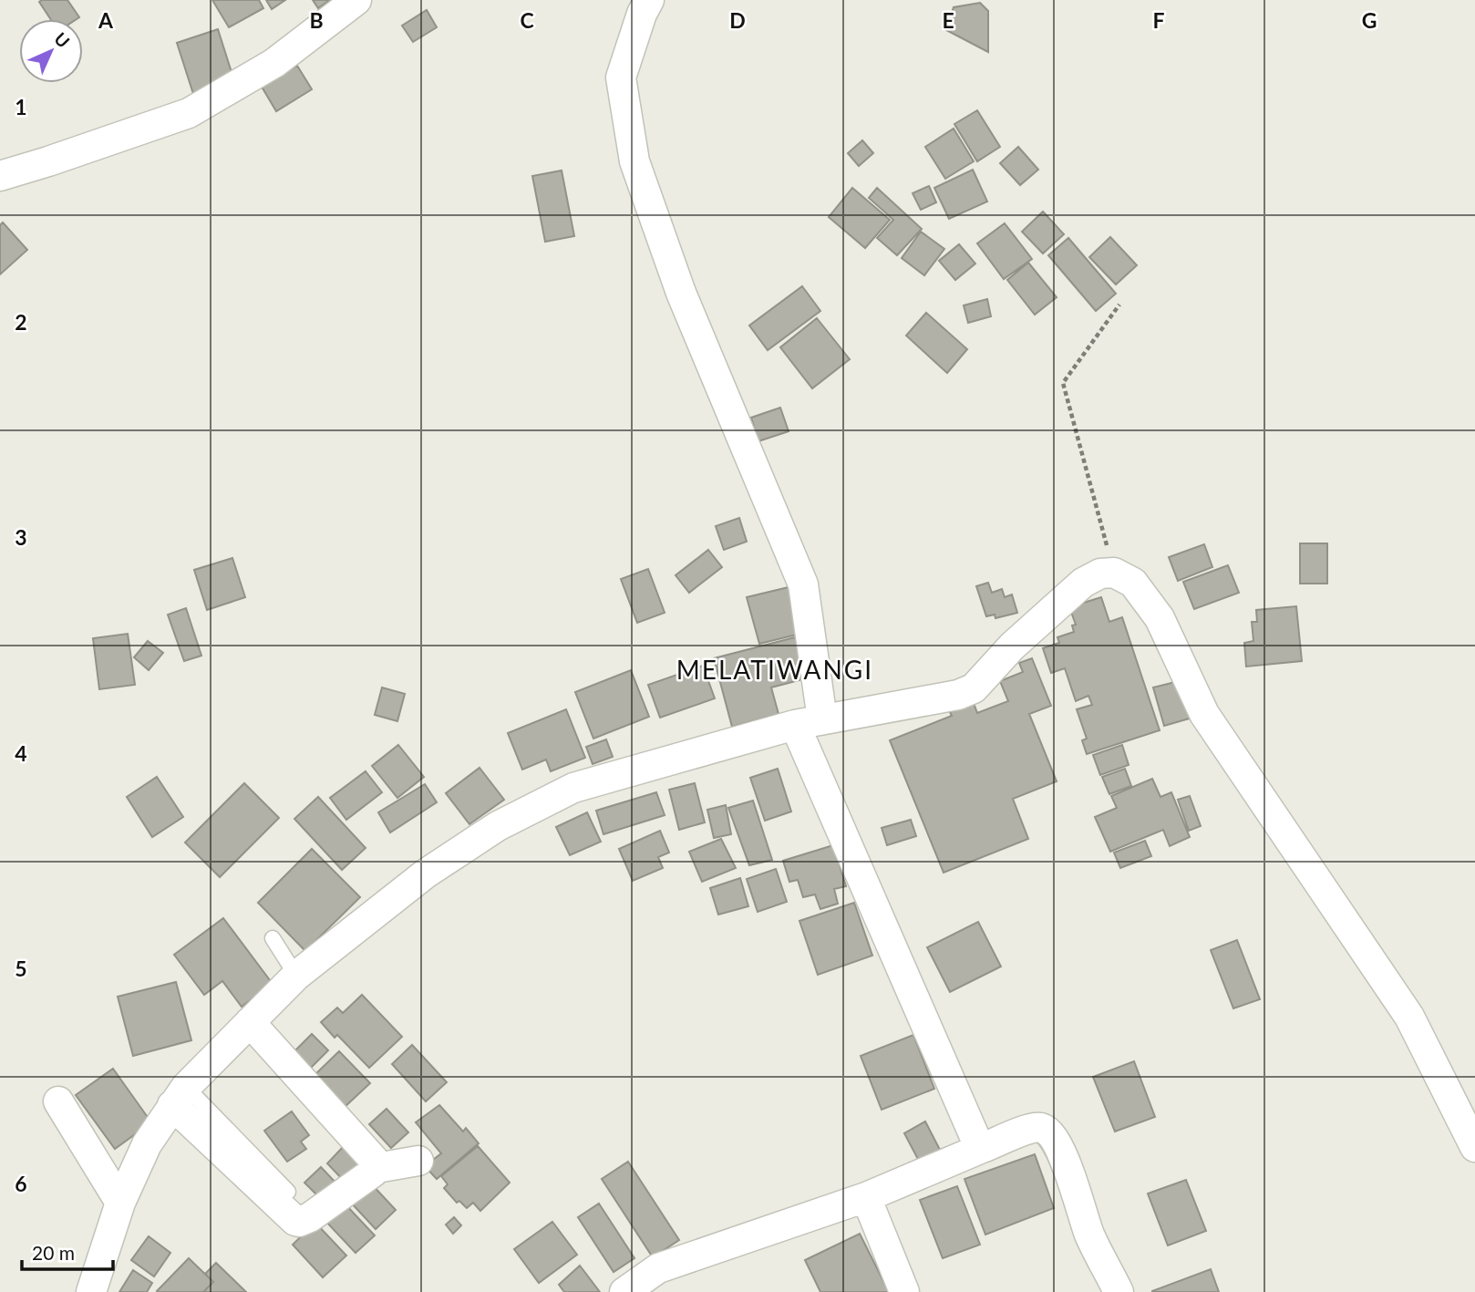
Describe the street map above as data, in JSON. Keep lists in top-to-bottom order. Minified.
{"districts":["MELATIWANGI"],"scale_bar":"20 m","north":"top right","grid":{"columns":["A","B","C","D","E","F","G"],"rows":["1","2","3","4","5","6"]}}
